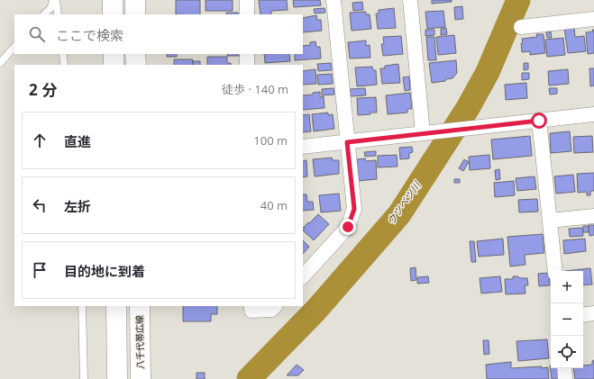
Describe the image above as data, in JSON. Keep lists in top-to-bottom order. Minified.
{"streets":{"main road":["八千代帯広線"]},"water":["ウツベツ川"],"page":{"search":"ここで検索","heading":["2 分","徒歩 · 140 m"],"list":[["直進","100 m"],["左折","40 m"],"目的地に到着"],"map_buttons":["+","−"]}}
